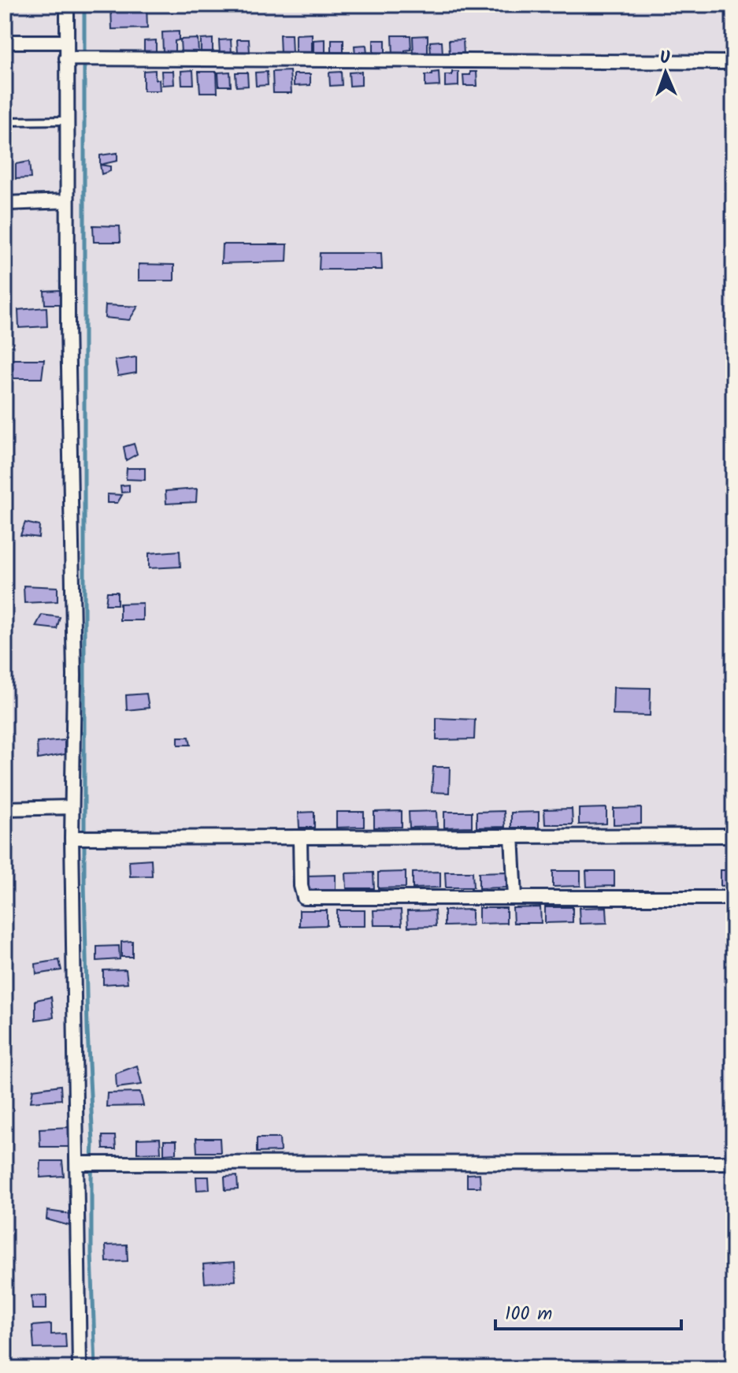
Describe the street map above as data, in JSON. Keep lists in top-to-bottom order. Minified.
{"scale_bar":"100 m","north":"top"}
